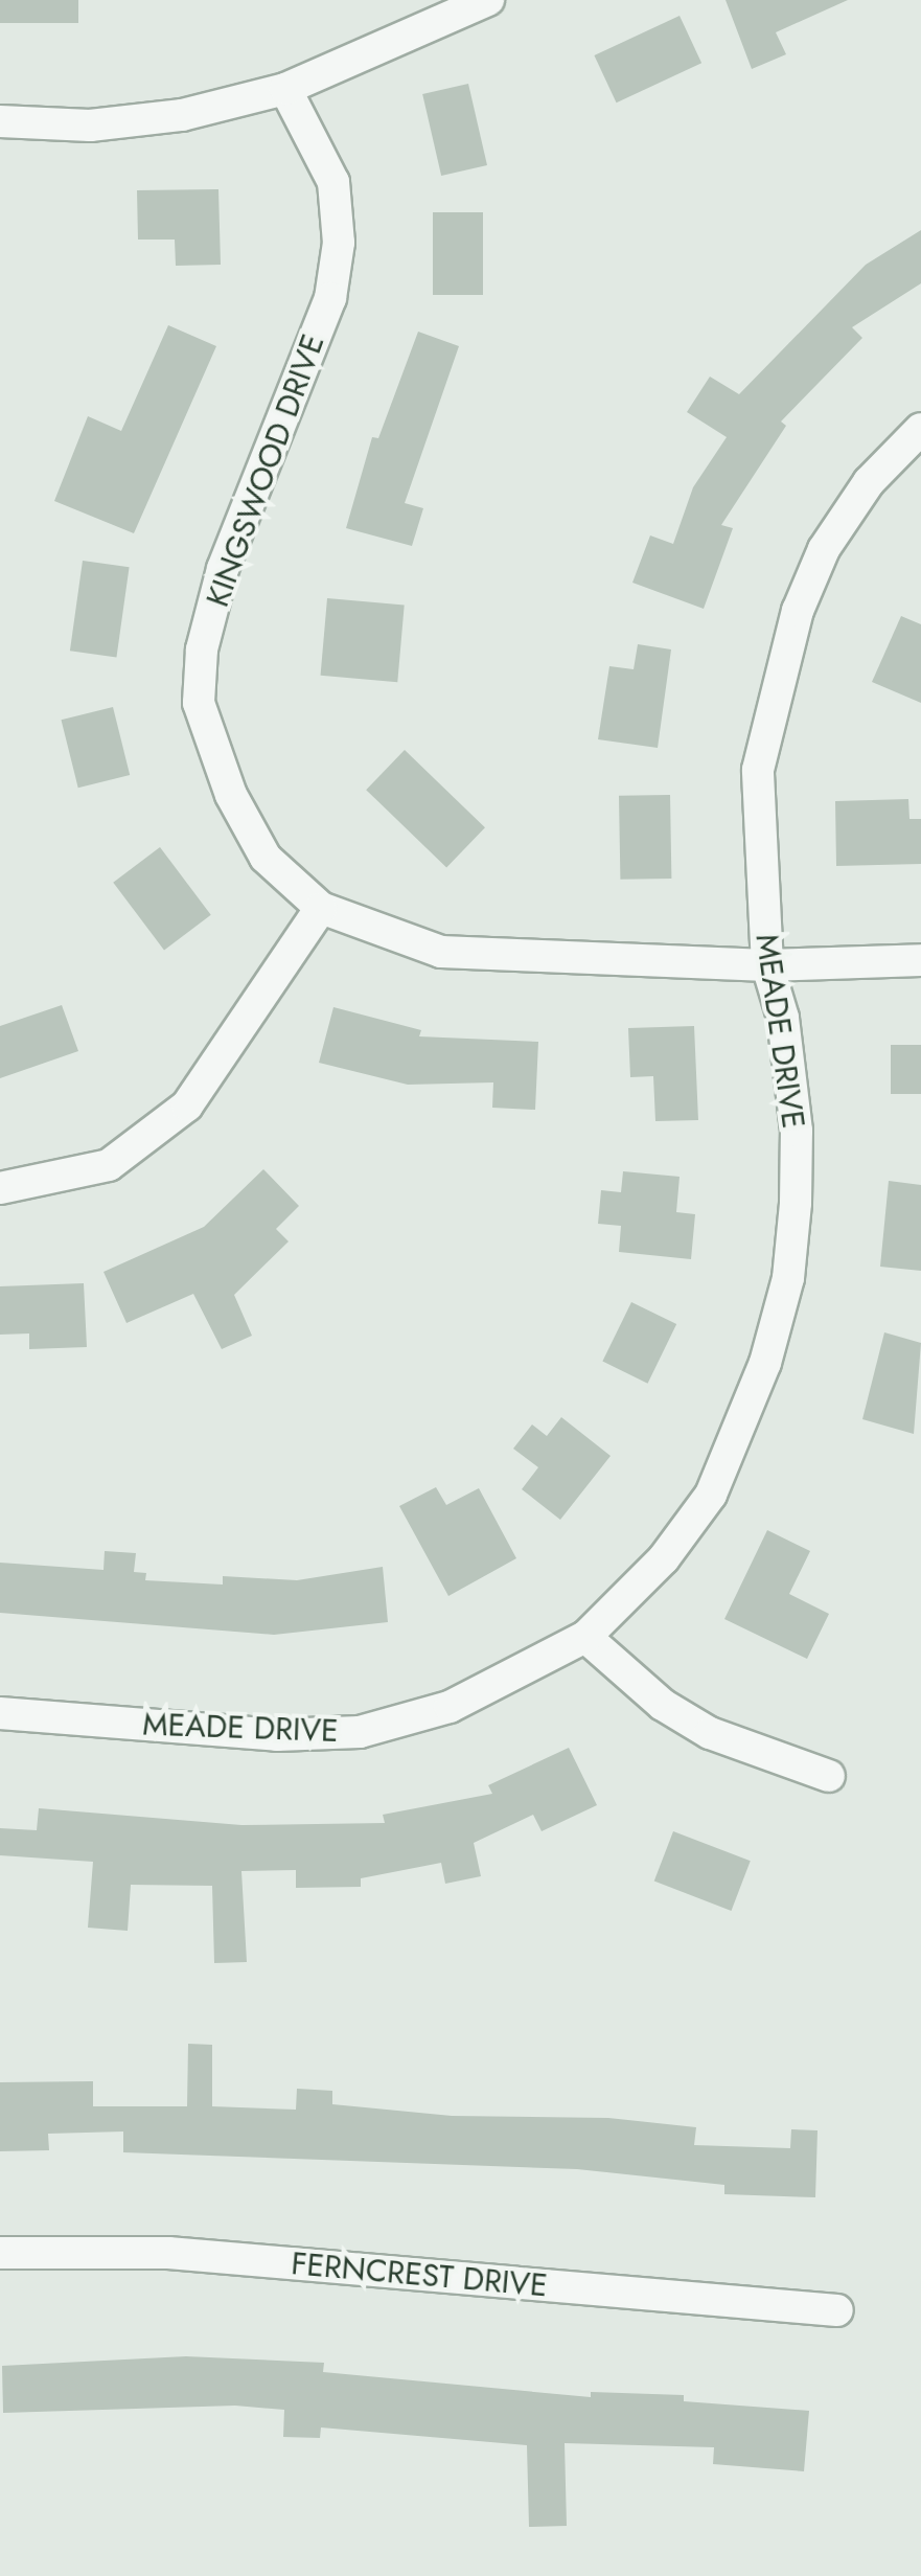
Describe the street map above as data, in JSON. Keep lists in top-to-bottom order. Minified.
{"streets":{"street":["KINGSWOOD DRIVE","MEADE DRIVE","FERNCREST DRIVE"]},"crossings":[["KINGSWOOD DRIVE","MEADE DRIVE"]]}
